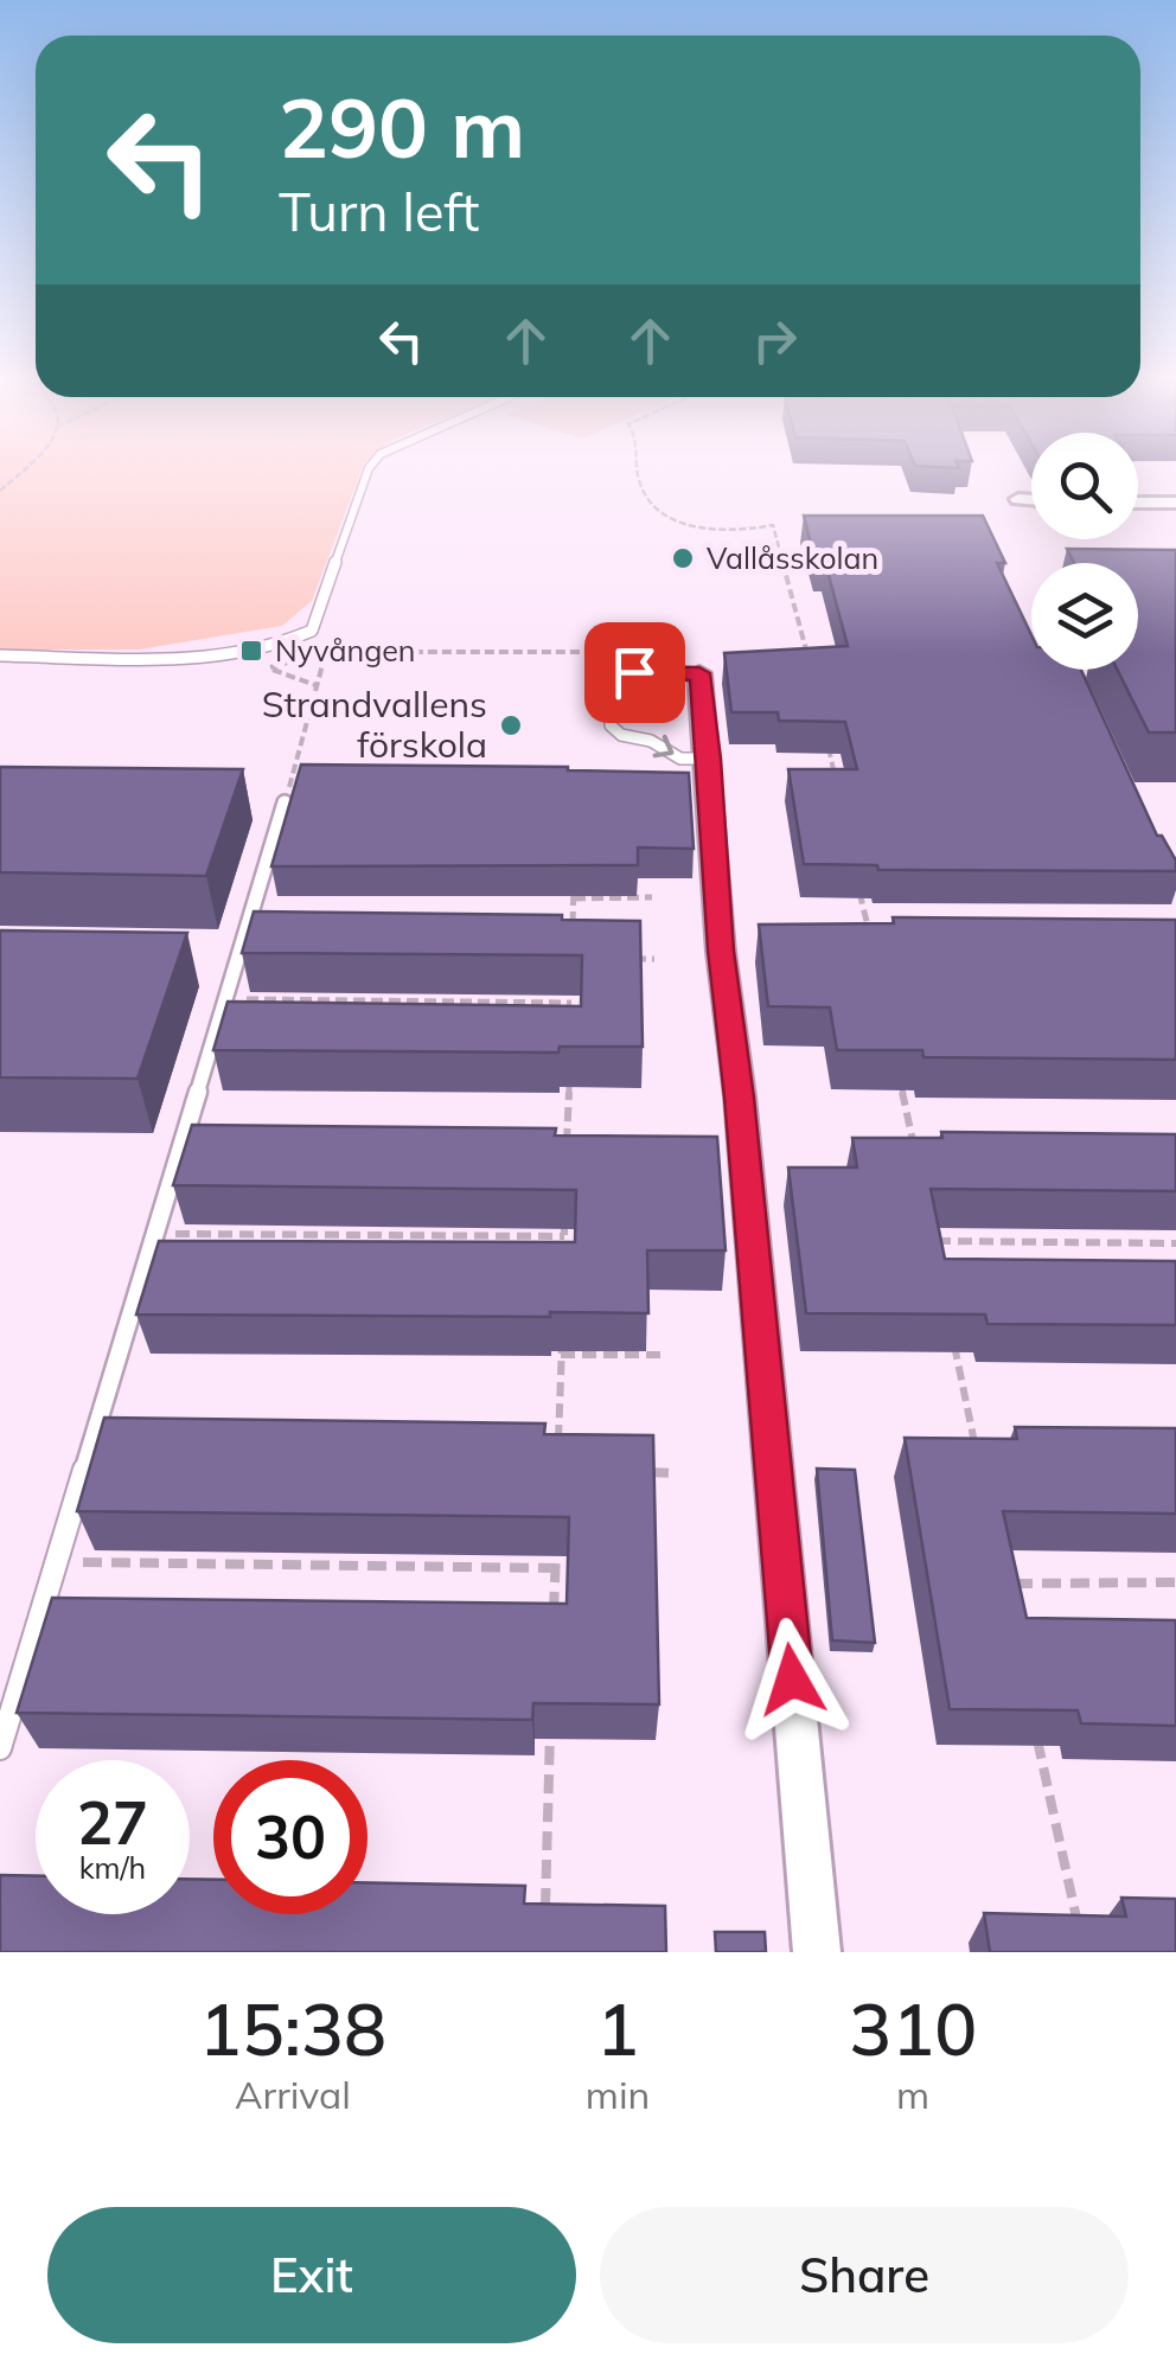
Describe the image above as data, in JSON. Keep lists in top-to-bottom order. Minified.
{"places":{"other":["Vallåsskolan","Strandvallens förskola"],"transit":["Nyvången"]},"page":{"turn":["290 m","Turn left"],"speed":"27 km/h","limit":"30","eta":["15:38","Arrival","1","min","310","m"],"buttons":["Exit","Share"]}}
